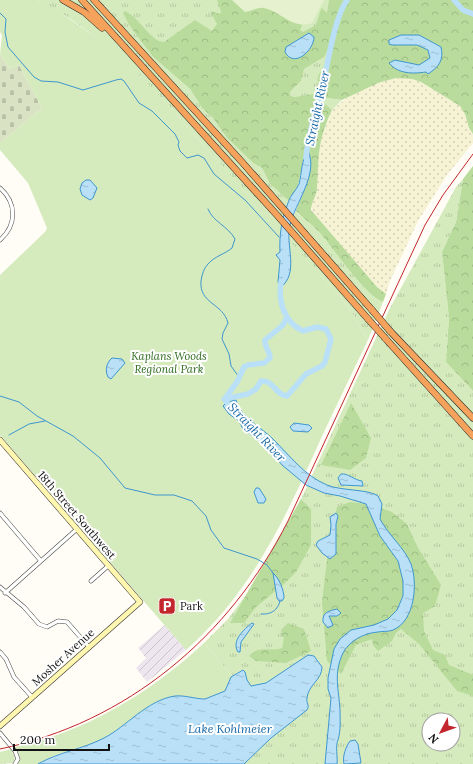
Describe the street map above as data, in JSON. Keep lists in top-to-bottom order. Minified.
{"streets":{"street":["18th Street Southwest","Mosher Avenue"]},"crossings":[["18th Street Southwest","Mosher Avenue"]],"water":["Straight River","Lake Kohlmeier"],"parks":["Kaplans Woods Regional Park"],"places":{"parking":["Park"]},"scale_bar":"200 m","north":"bottom left"}
